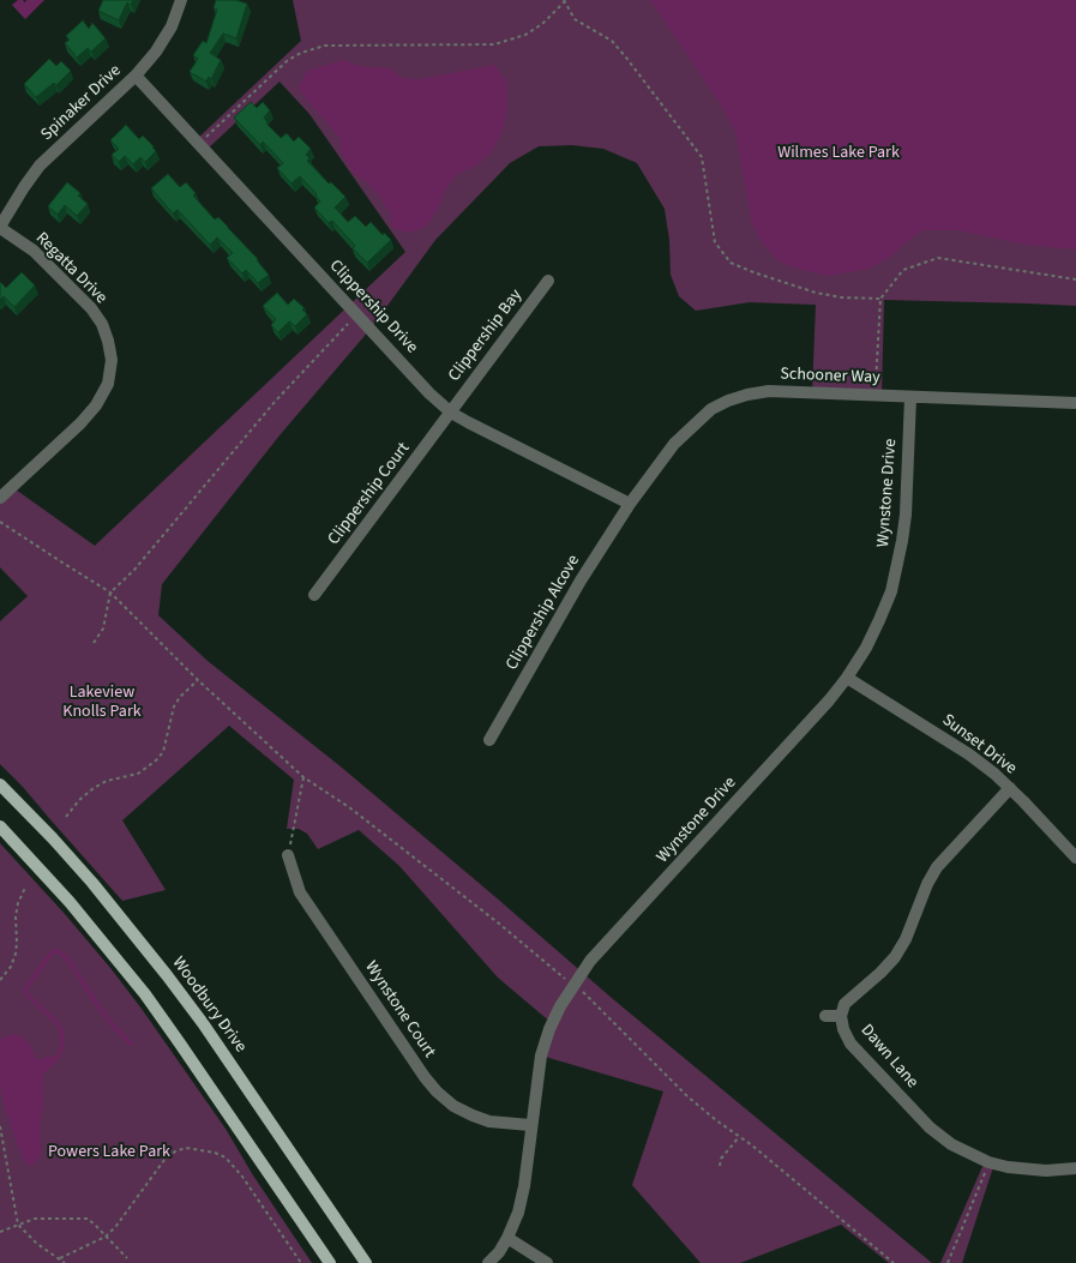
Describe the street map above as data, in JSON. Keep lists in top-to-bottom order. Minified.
{"streets":{"main road":["Woodbury Drive"],"street":["Spinaker Drive","Regatta Drive","Clippership Drive","Clippership Bay","Schooner Way","Wynstone Drive","Clippership Court","Clippership Alcove","Sunset Drive","Wynstone Court","Dawn Lane"]},"crossings":[["Spinaker Drive","Regatta Drive"],["Spinaker Drive","Clippership Drive"],["Clippership Drive","Clippership Bay"],["Clippership Drive","Schooner Way"],["Clippership Drive","Clippership Court"],["Clippership Drive","Clippership Alcove"],["Clippership Bay","Clippership Court"],["Schooner Way","Wynstone Drive"],["Schooner Way","Clippership Alcove"],["Wynstone Drive","Sunset Drive"],["Wynstone Drive","Wynstone Court"],["Sunset Drive","Dawn Lane"]],"parks":["Wilmes Lake Park","Lakeview Knolls Park","Powers Lake Park"]}
